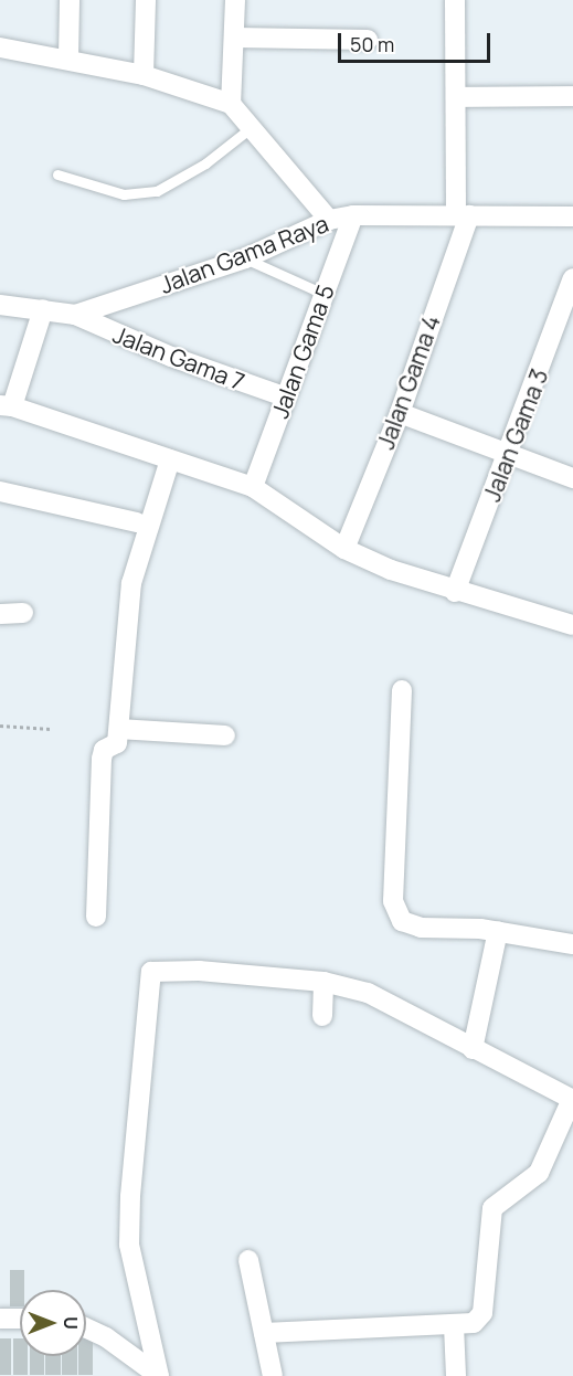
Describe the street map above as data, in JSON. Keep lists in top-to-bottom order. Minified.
{"streets":{"street":["Jalan Gama Raya","Jalan Gama 5","Jalan Gama 7","Jalan Gama 4","Jalan Gama 3"]},"crossings":[["Jalan Gama Raya","Jalan Gama 5"],["Jalan Gama Raya","Jalan Gama 7"],["Jalan Gama Raya","Jalan Gama 4"],["Jalan Gama 5","Jalan Gama 7"]],"scale_bar":"50 m","north":"right"}
